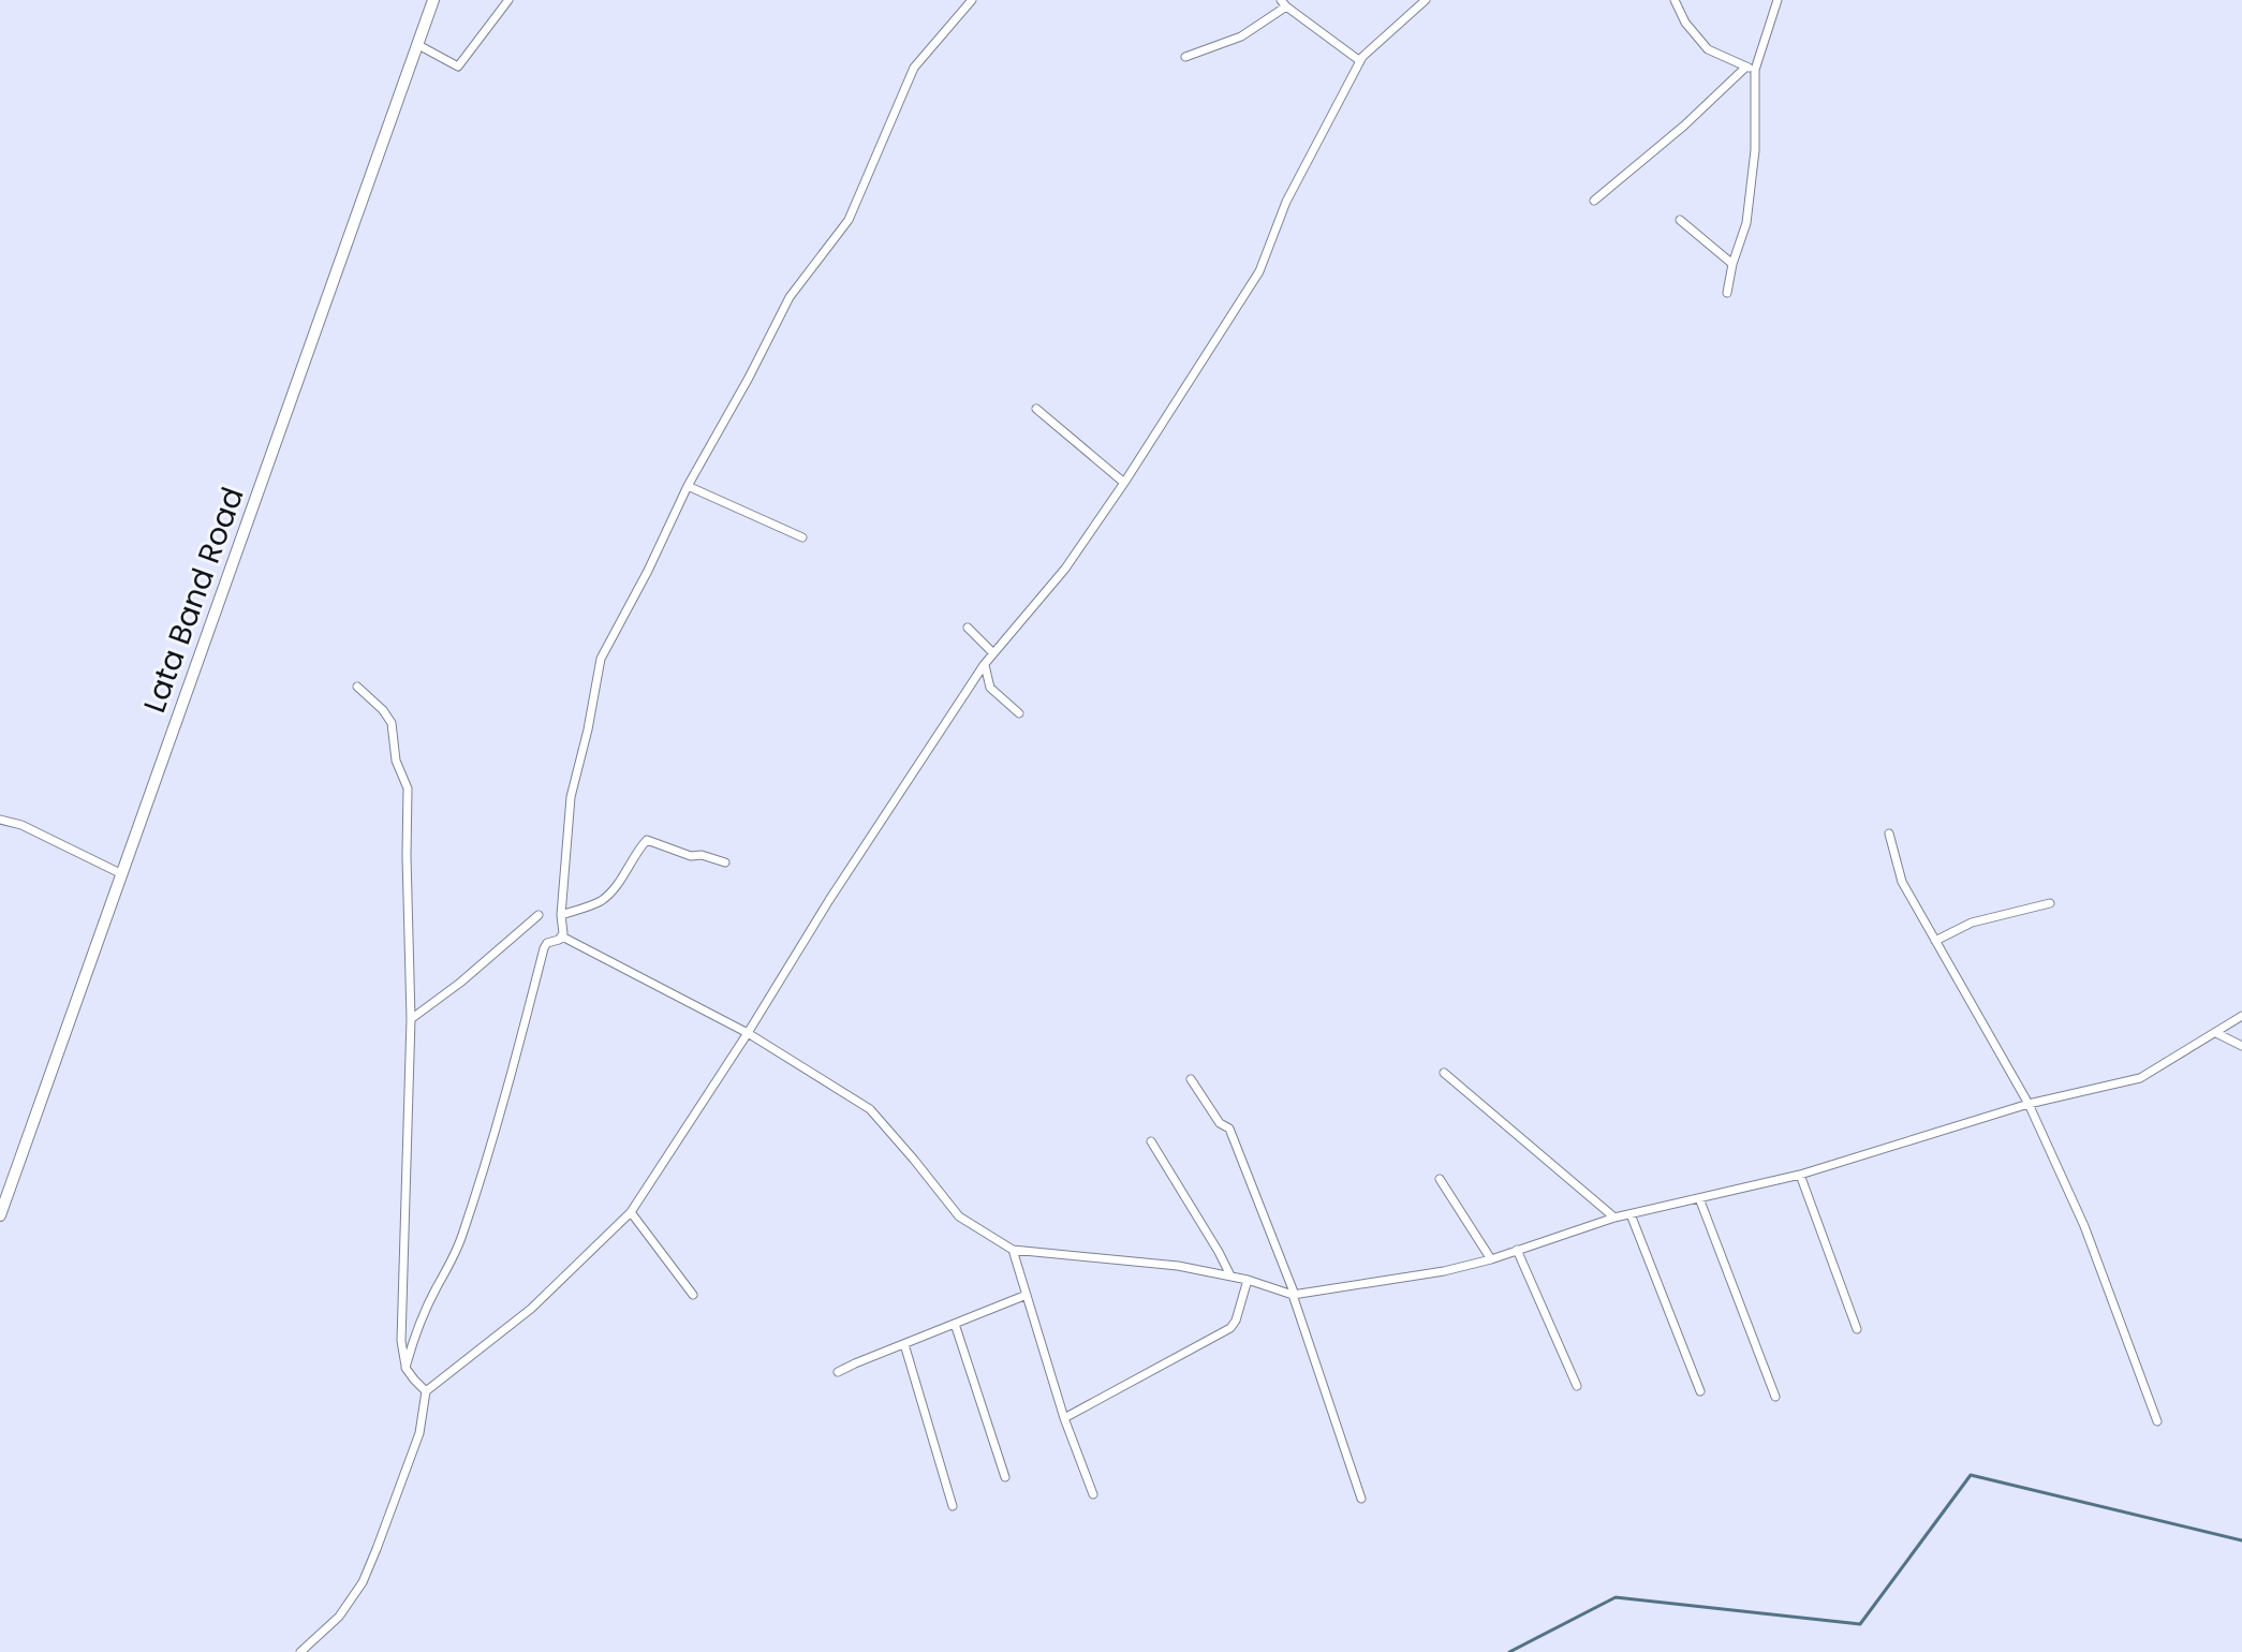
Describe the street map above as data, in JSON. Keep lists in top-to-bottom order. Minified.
{"streets":{"main road":["Lata Band Road"]}}
